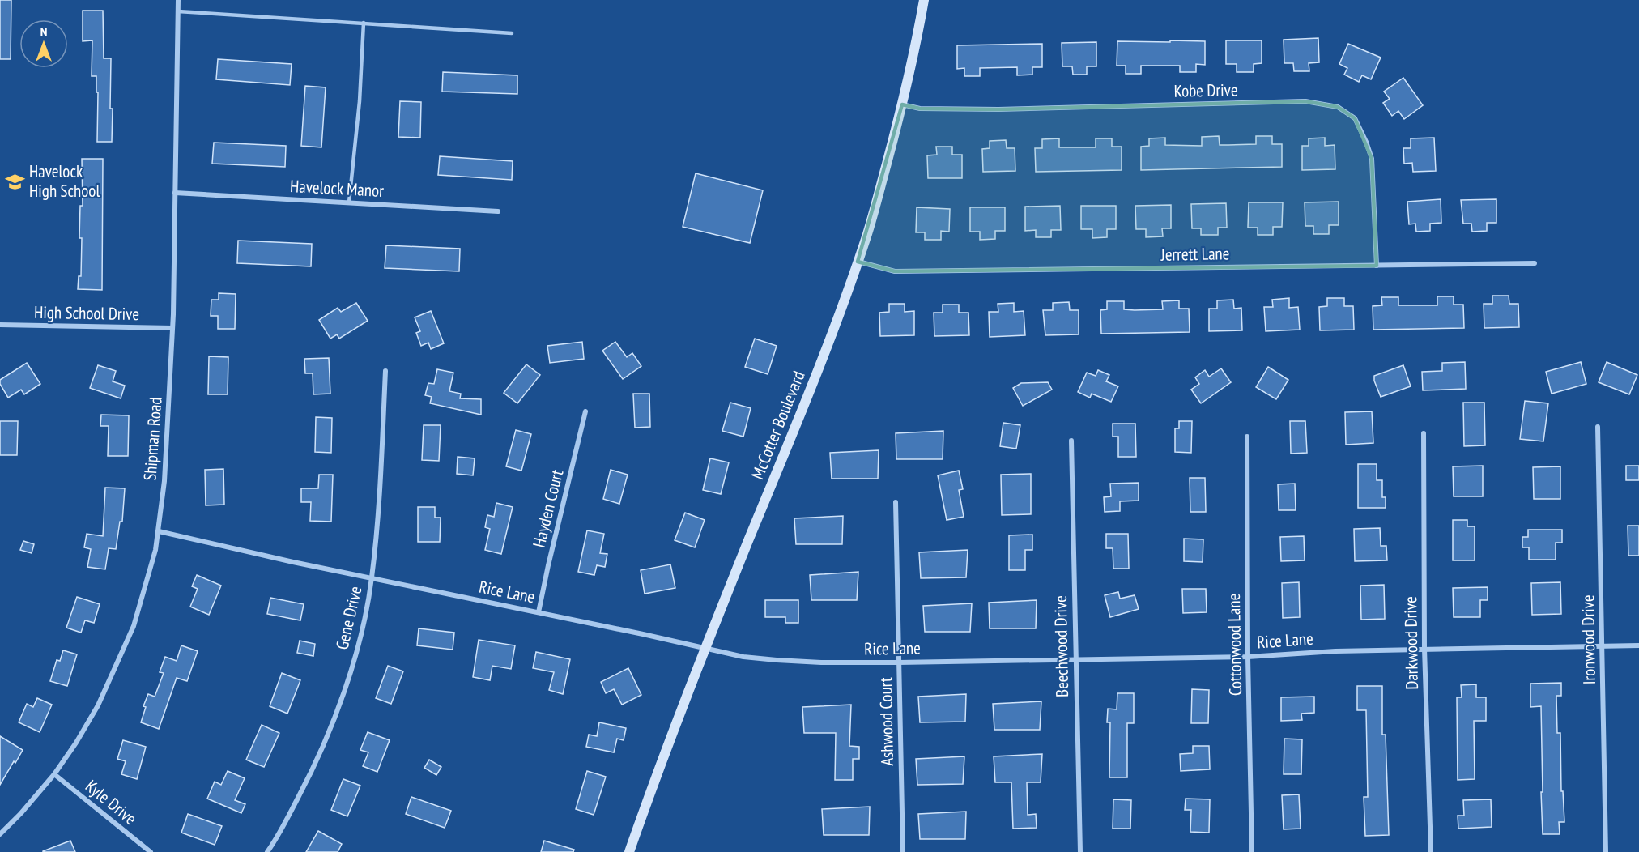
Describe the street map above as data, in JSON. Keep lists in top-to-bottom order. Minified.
{"streets":{"street":["Kobe Drive","Havelock Manor","Jerrett Lane","High School Drive","McCotter Boulevard","Shipman Road","Hayden Court","Rice Lane","Gene Drive","Ironwood Drive","Darkwood Drive","Cottonwood Lane","Beechwood Drive","Ashwood Court","Kyle Drive"]},"crossings":[["Kobe Drive","Jerrett Lane"],["Kobe Drive","McCotter Boulevard"],["Havelock Manor","Shipman Road"],["Jerrett Lane","McCotter Boulevard"],["High School Drive","Shipman Road"],["McCotter Boulevard","Rice Lane"],["Shipman Road","Rice Lane"],["Shipman Road","Kyle Drive"],["Hayden Court","Rice Lane"],["Rice Lane","Gene Drive"],["Rice Lane","Ironwood Drive"],["Rice Lane","Darkwood Drive"],["Rice Lane","Cottonwood Lane"],["Rice Lane","Beechwood Drive"],["Rice Lane","Ashwood Court"]],"places":{"school or university":["Havelock High School"]},"north":"top"}
